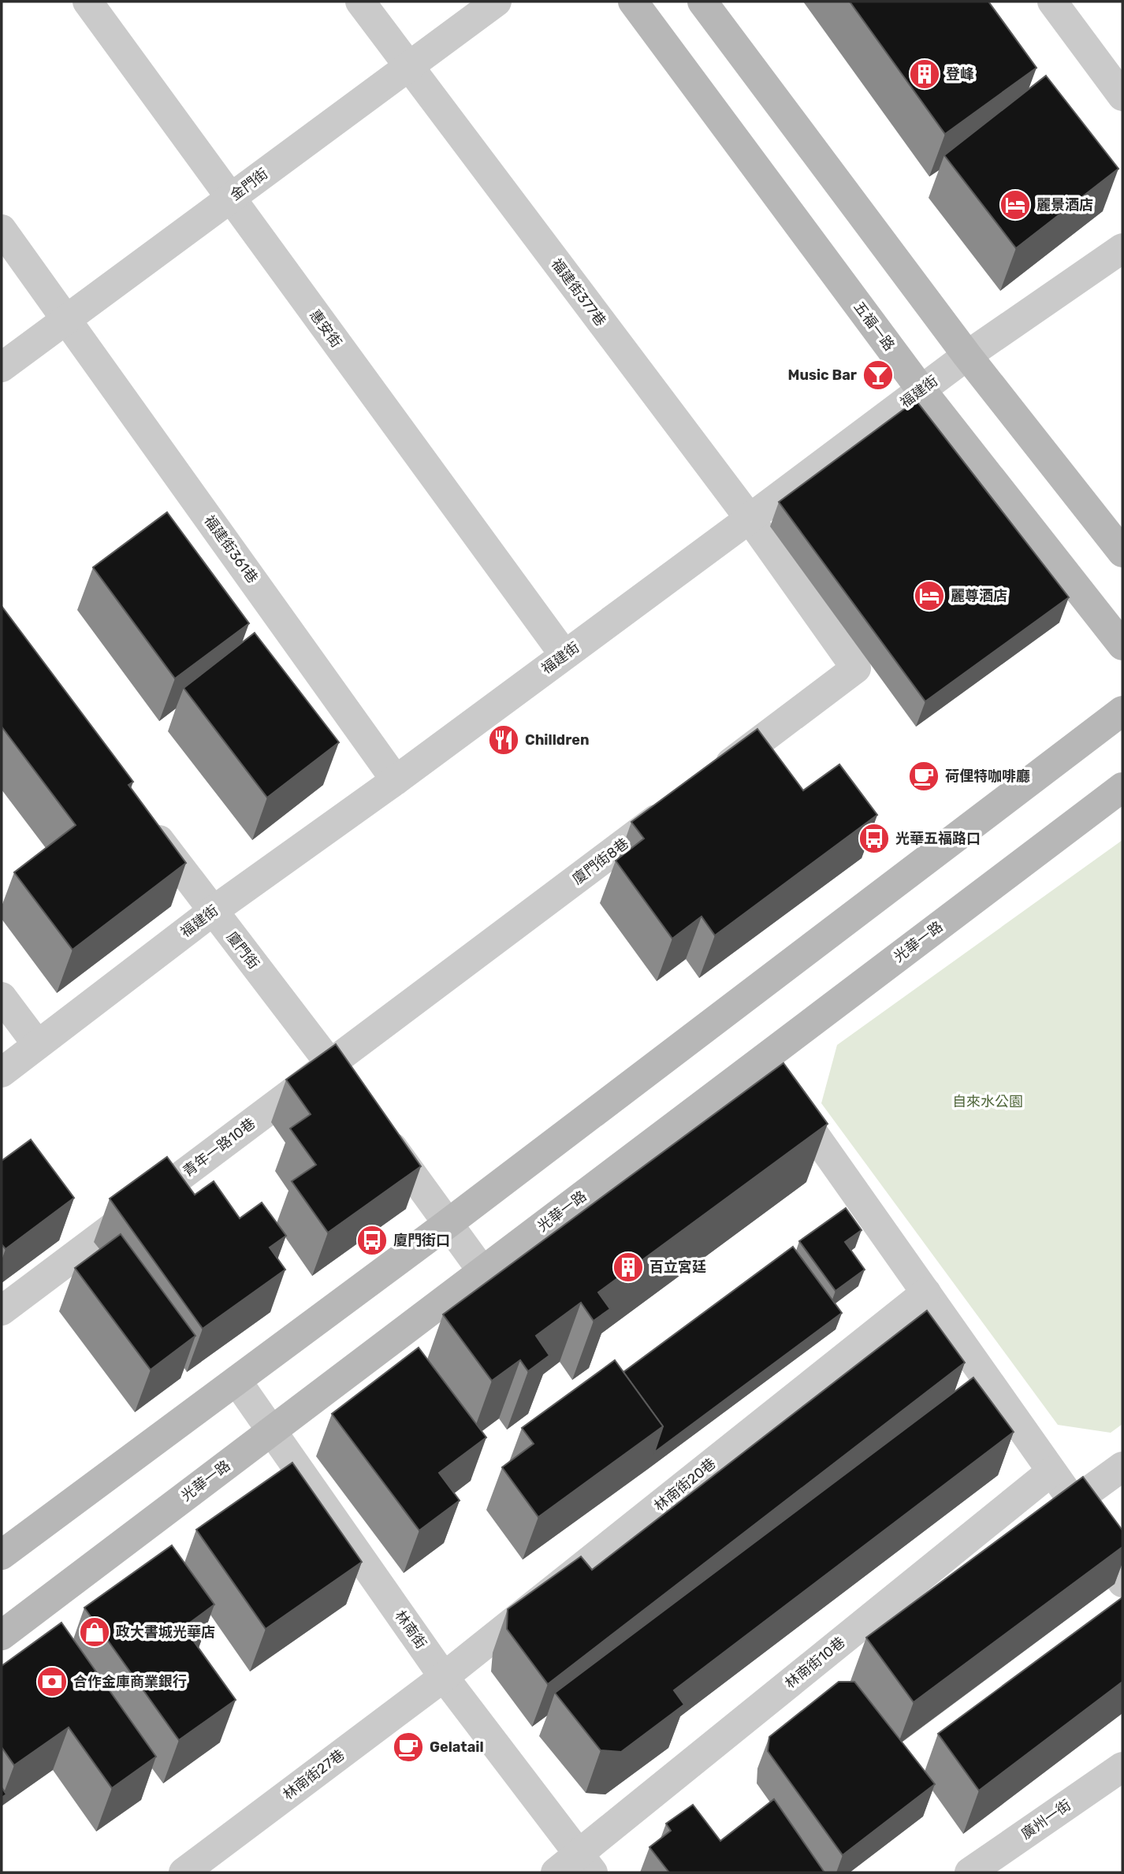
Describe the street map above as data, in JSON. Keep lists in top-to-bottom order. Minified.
{"streets":{"street":["金門街","福建街377巷","五福一路","惠安街","福建街","福建街361巷","廈門街8巷","光華一路","廈門街","青年一路10巷","林南街20巷","林南街","林南街10巷","林南街27巷","廣州一街"]},"crossings":[["金門街","福建街377巷"],["金門街","惠安街"],["金門街","福建街361巷"],["福建街377巷","福建街"],["五福一路","福建街"],["惠安街","福建街"],["福建街","福建街361巷"],["福建街","廈門街"],["廈門街8巷","廈門街"],["廈門街8巷","青年一路10巷"],["光華一路","林南街"],["廈門街","青年一路10巷"],["林南街20巷","林南街"],["林南街20巷","林南街27巷"],["林南街","林南街10巷"],["林南街","林南街27巷"]],"parks":["自來水公園"],"places":{"building":["登峰","百立宮廷"],"hotel":["麗景酒店","麗尊酒店"],"bar":["Music Bar"],"restaurant":["Chilldren"],"cafe":["荷俚特咖啡廳","Gelatail"],"bus stop":["光華五福路口","廈門街口"],"shop":["政大書城光華店"],"bank":["合作金庫商業銀行"]}}
